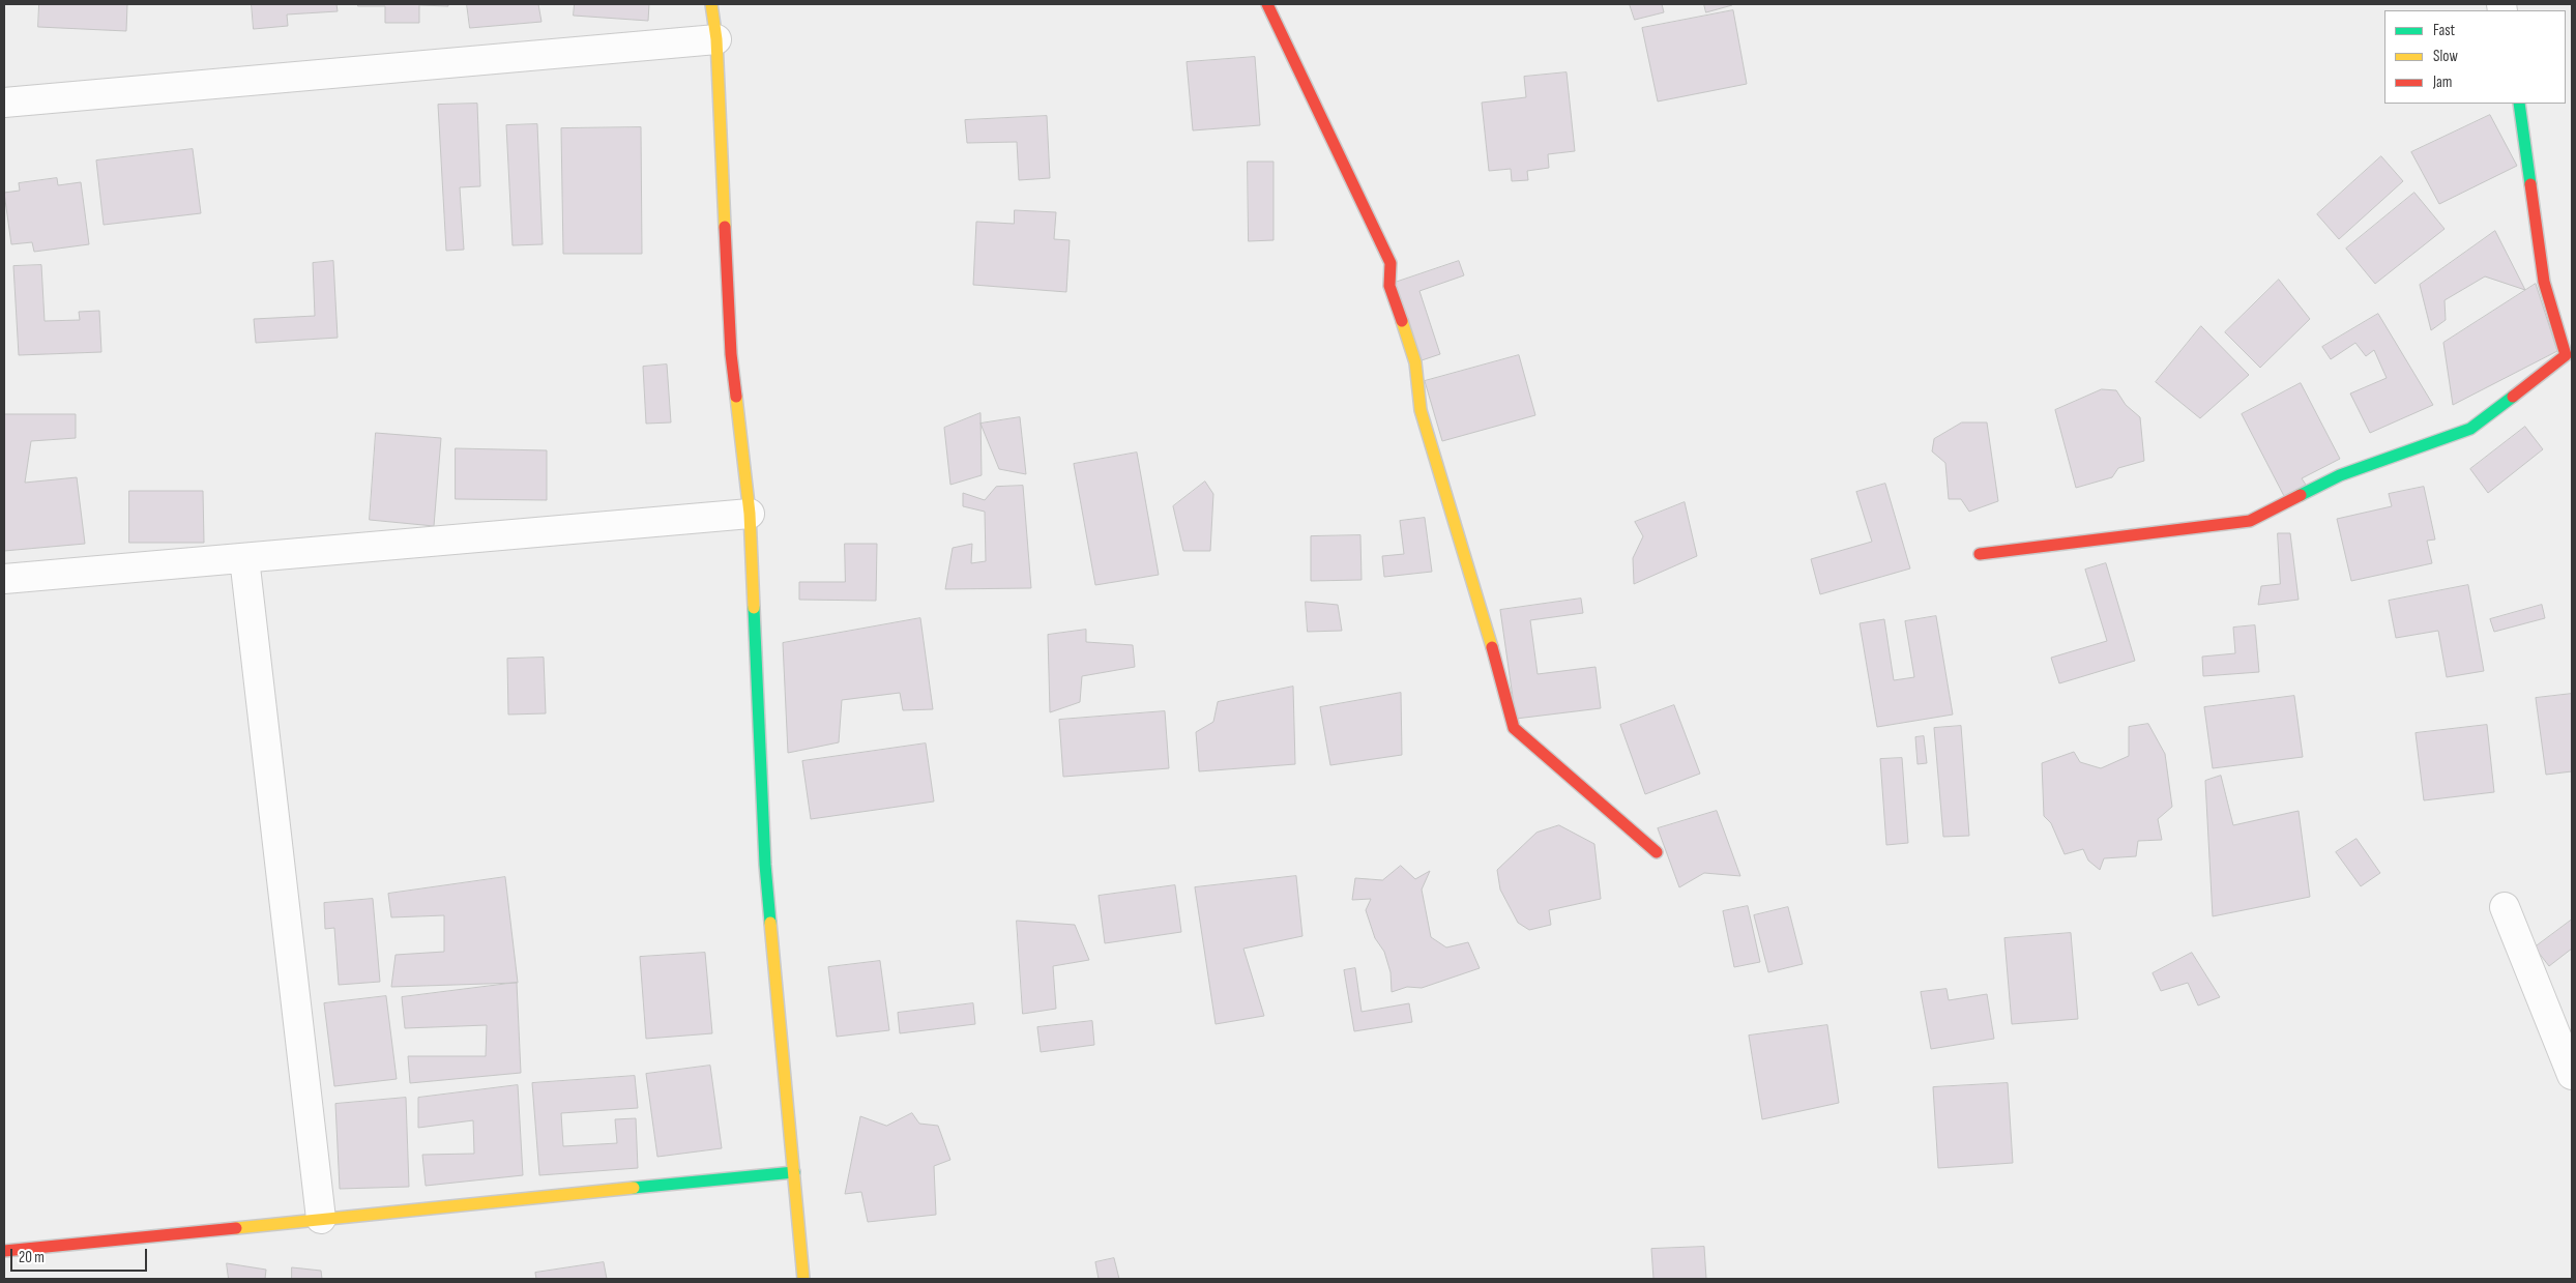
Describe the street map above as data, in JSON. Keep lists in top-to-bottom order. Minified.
{"legend":["Fast","Slow","Jam"],"scale_bar":"20 m"}
